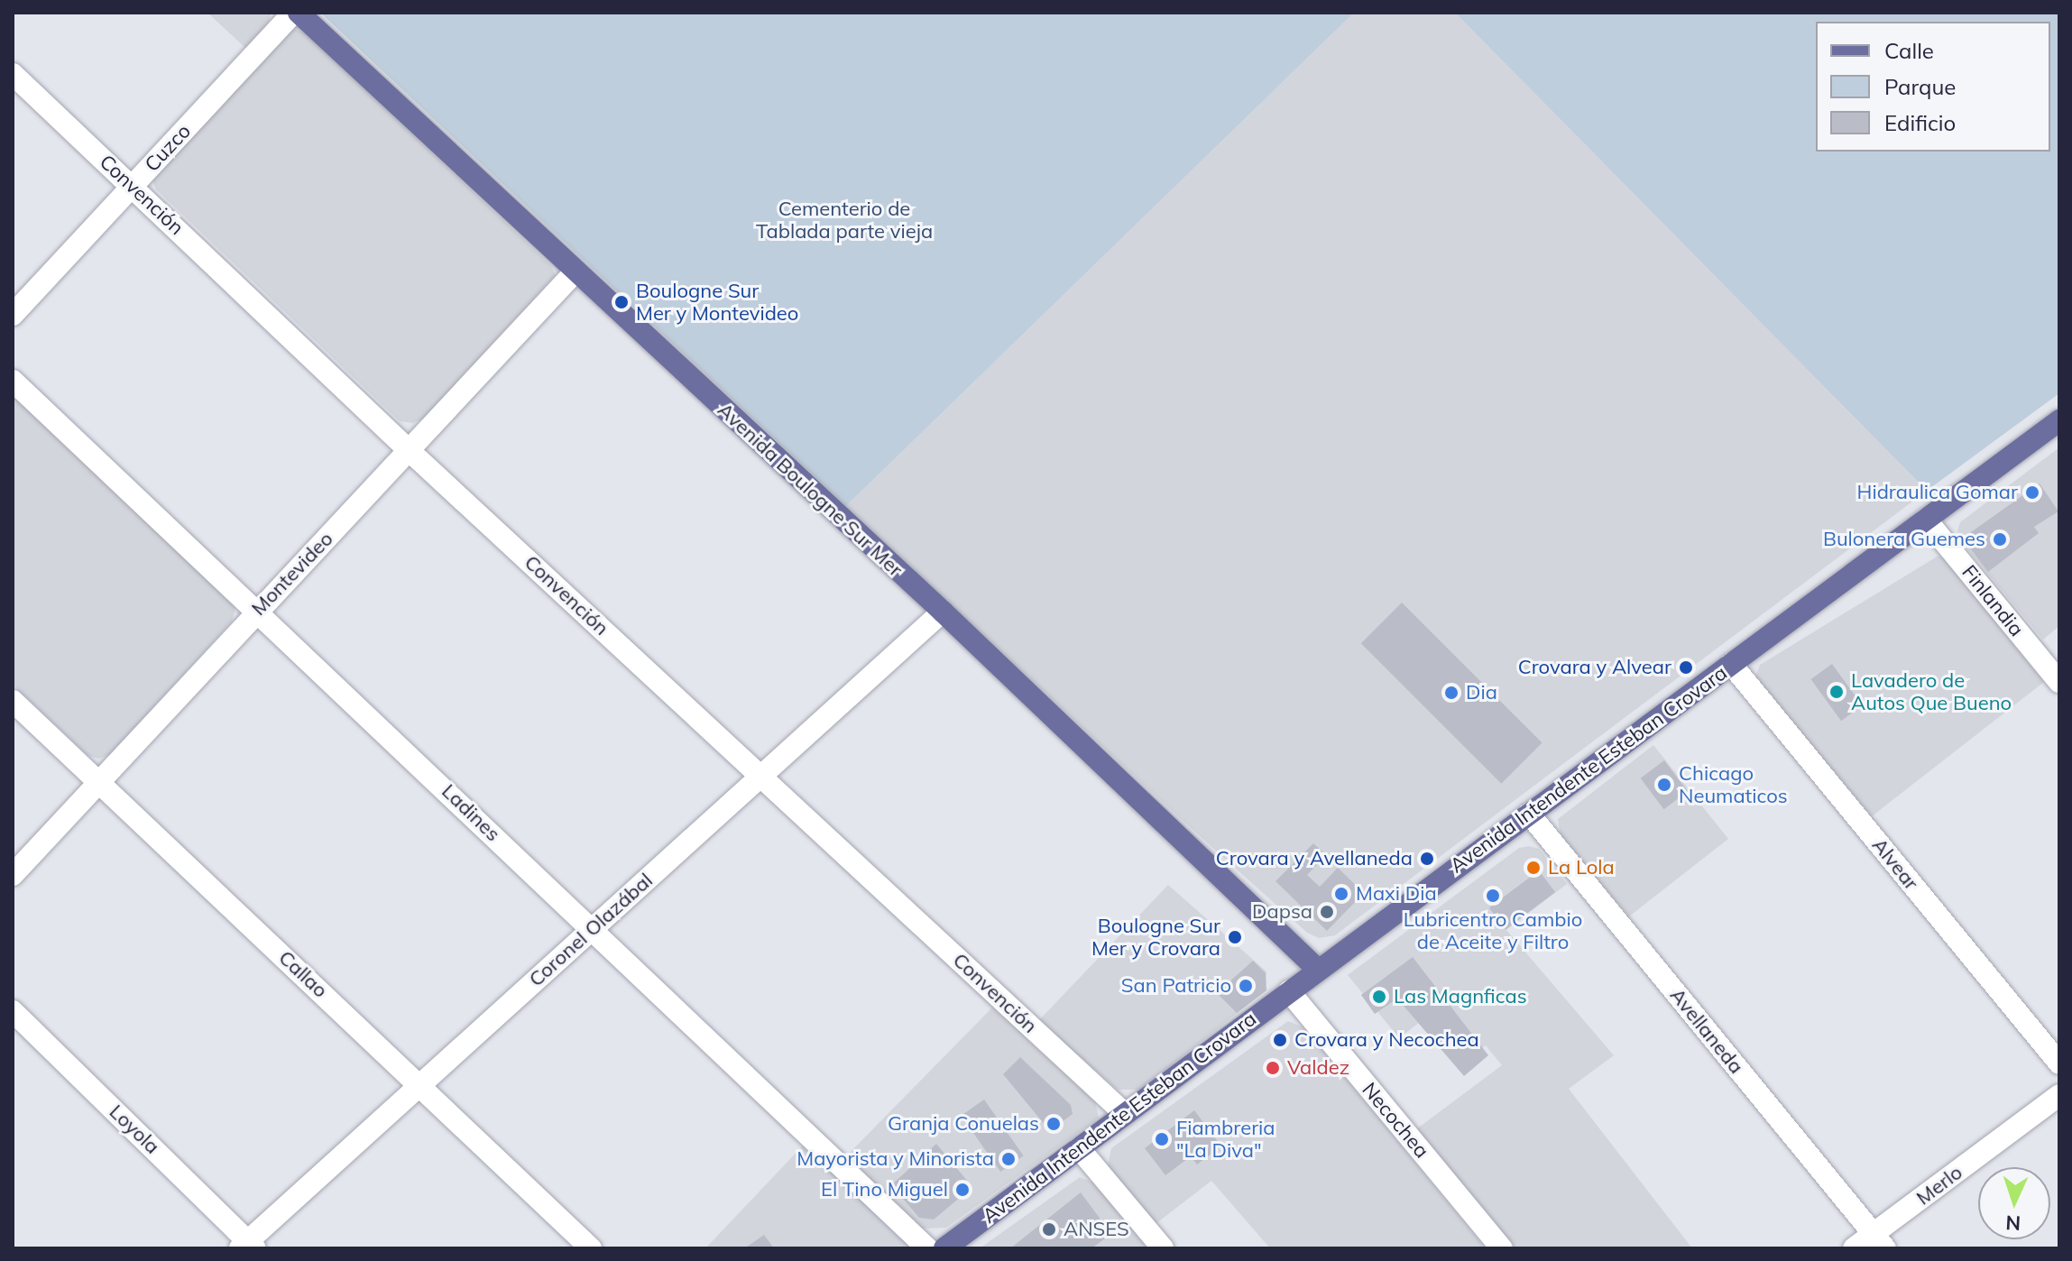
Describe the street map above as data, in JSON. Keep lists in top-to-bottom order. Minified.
{"streets":{"main road":["Avenida Boulogne Sur Mer","Avenida Intendente Esteban Crovara"],"street":["Cuzco","Convención","Montevideo","Finlandia","Ladines","Alvear","Coronel Olazábal","Callao","Avellaneda","Necochea","Loyola","Merlo"]},"crossings":[["Cuzco","Convención"],["Cuzco","Avenida Boulogne Sur Mer"],["Convención","Montevideo"],["Convención","Avenida Intendente Esteban Crovara"],["Convención","Coronel Olazábal"],["Avenida Boulogne Sur Mer","Montevideo"],["Avenida Boulogne Sur Mer","Avenida Intendente Esteban Crovara"],["Avenida Boulogne Sur Mer","Coronel Olazábal"],["Montevideo","Ladines"],["Montevideo","Callao"],["Finlandia","Avenida Intendente Esteban Crovara"],["Avenida Intendente Esteban Crovara","Alvear"],["Avenida Intendente Esteban Crovara","Avellaneda"],["Avenida Intendente Esteban Crovara","Necochea"],["Ladines","Coronel Olazábal"],["Coronel Olazábal","Callao"],["Coronel Olazábal","Loyola"],["Avellaneda","Merlo"]],"parks":["Cementerio de Tablada parte vieja"],"places":["Boulogne Sur Mer y Montevideo","Hidraulica Gomar","Bulonera Guemes","Crovara y Alvear","Lavadero de Autos Que Bueno","Dia","Chicago Neumaticos","Crovara y Avellaneda","La Lola","Maxi Dia","Lubricentro Cambio de Aceite y Filtro","Dapsa","Boulogne Sur Mer y Crovara","San Patricio","Las Magnficas","Crovara y Necochea","Valdez","Granja Conuelas","Fiambreria \"La Diva\"","Mayorista y Minorista","El Tino Miguel","ANSES"],"legend":["Calle","Parque","Edificio"],"north":"bottom"}
